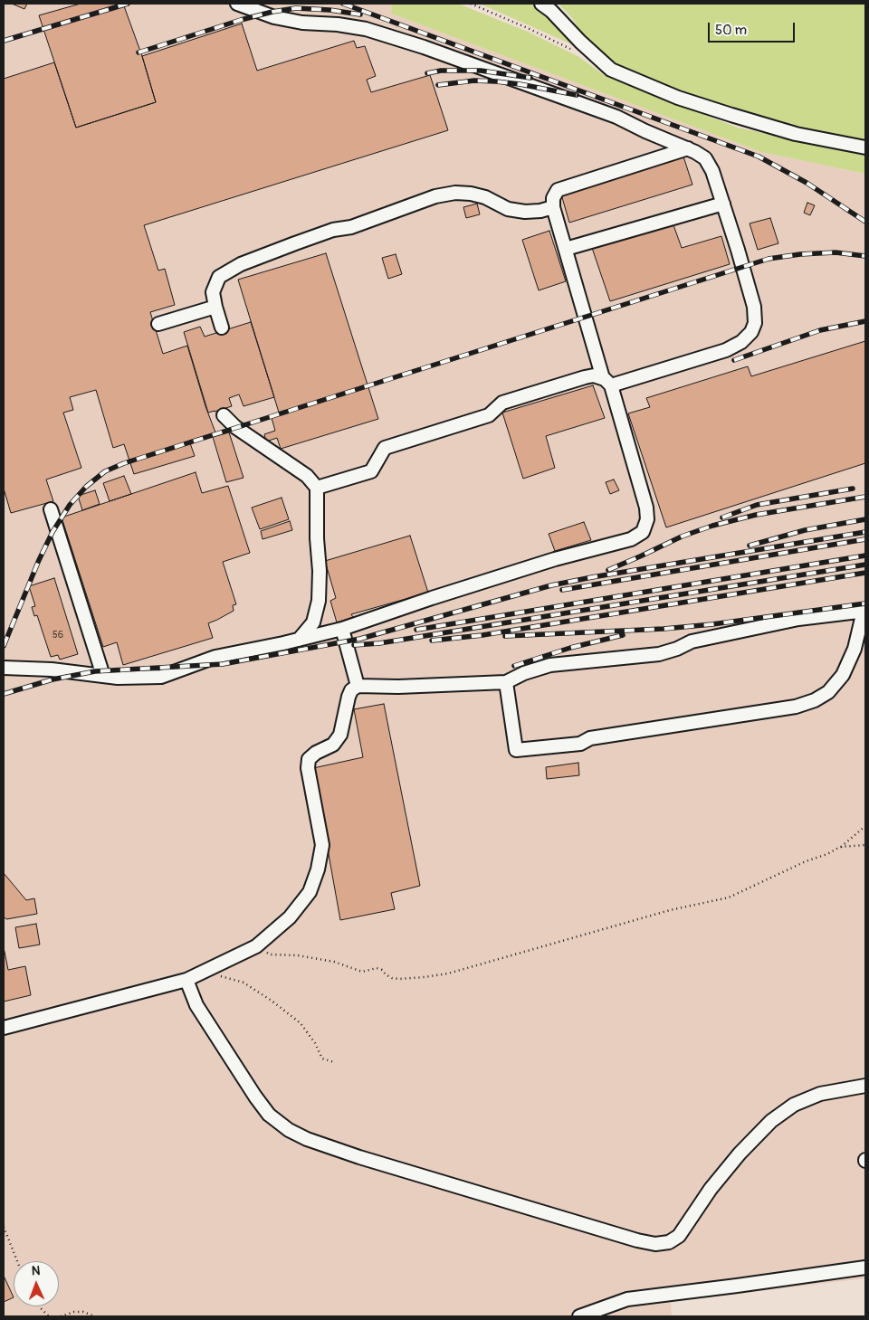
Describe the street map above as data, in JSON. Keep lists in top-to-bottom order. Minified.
{"house_numbers":["56"],"scale_bar":"50 m","north":"top"}
